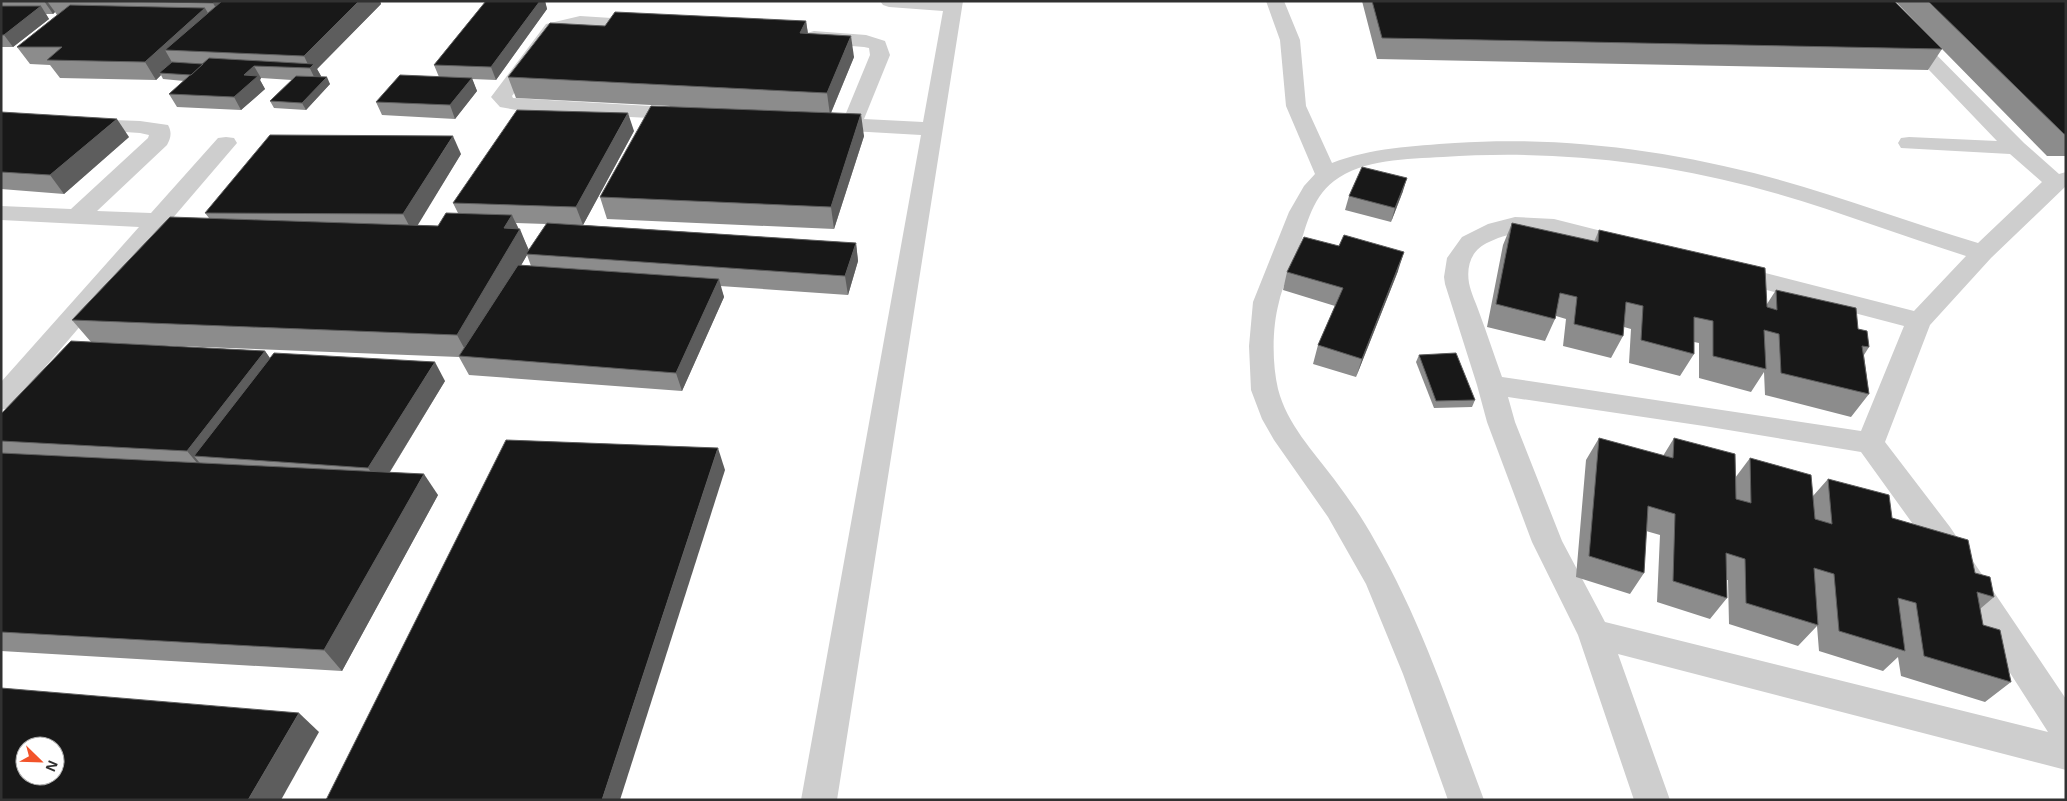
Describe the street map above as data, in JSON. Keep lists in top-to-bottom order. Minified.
{"north":"bottom right"}
